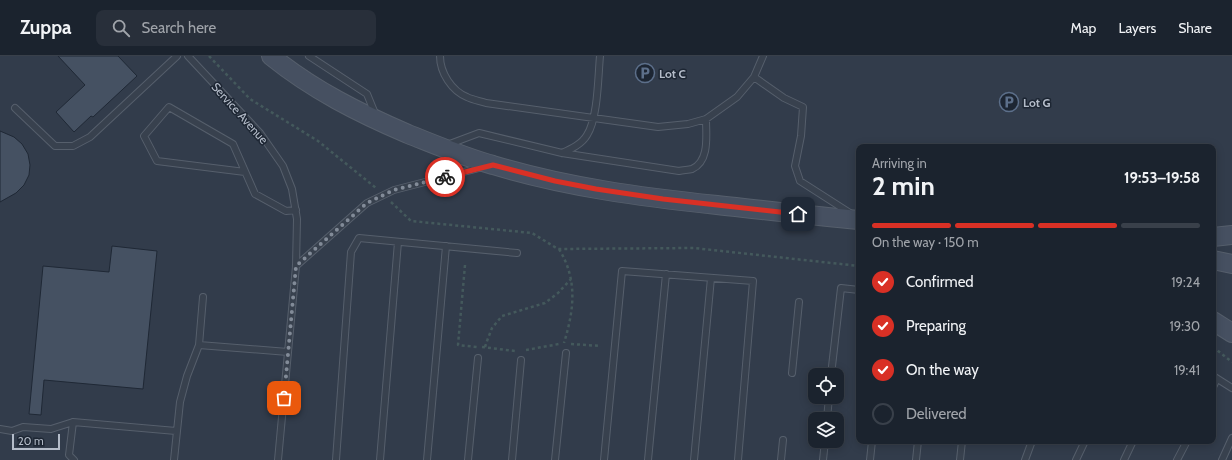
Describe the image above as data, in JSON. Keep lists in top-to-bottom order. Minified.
{"streets":{"lane":["Service Avenue"]},"places":{"parking":["Lot C","Lot G"]},"scale_bar":"20 m","page":{"header":"Zuppa","search":"Search here","nav":["Map","Layers","Share"],"heading":["2 min","Arriving in","19:53–19:58"],"bar":"On the way · 150 m","list":[["Confirmed","19:24"],["Preparing","19:30"],["On the way","19:41"],"Delivered"],"scale":"20 m"}}
